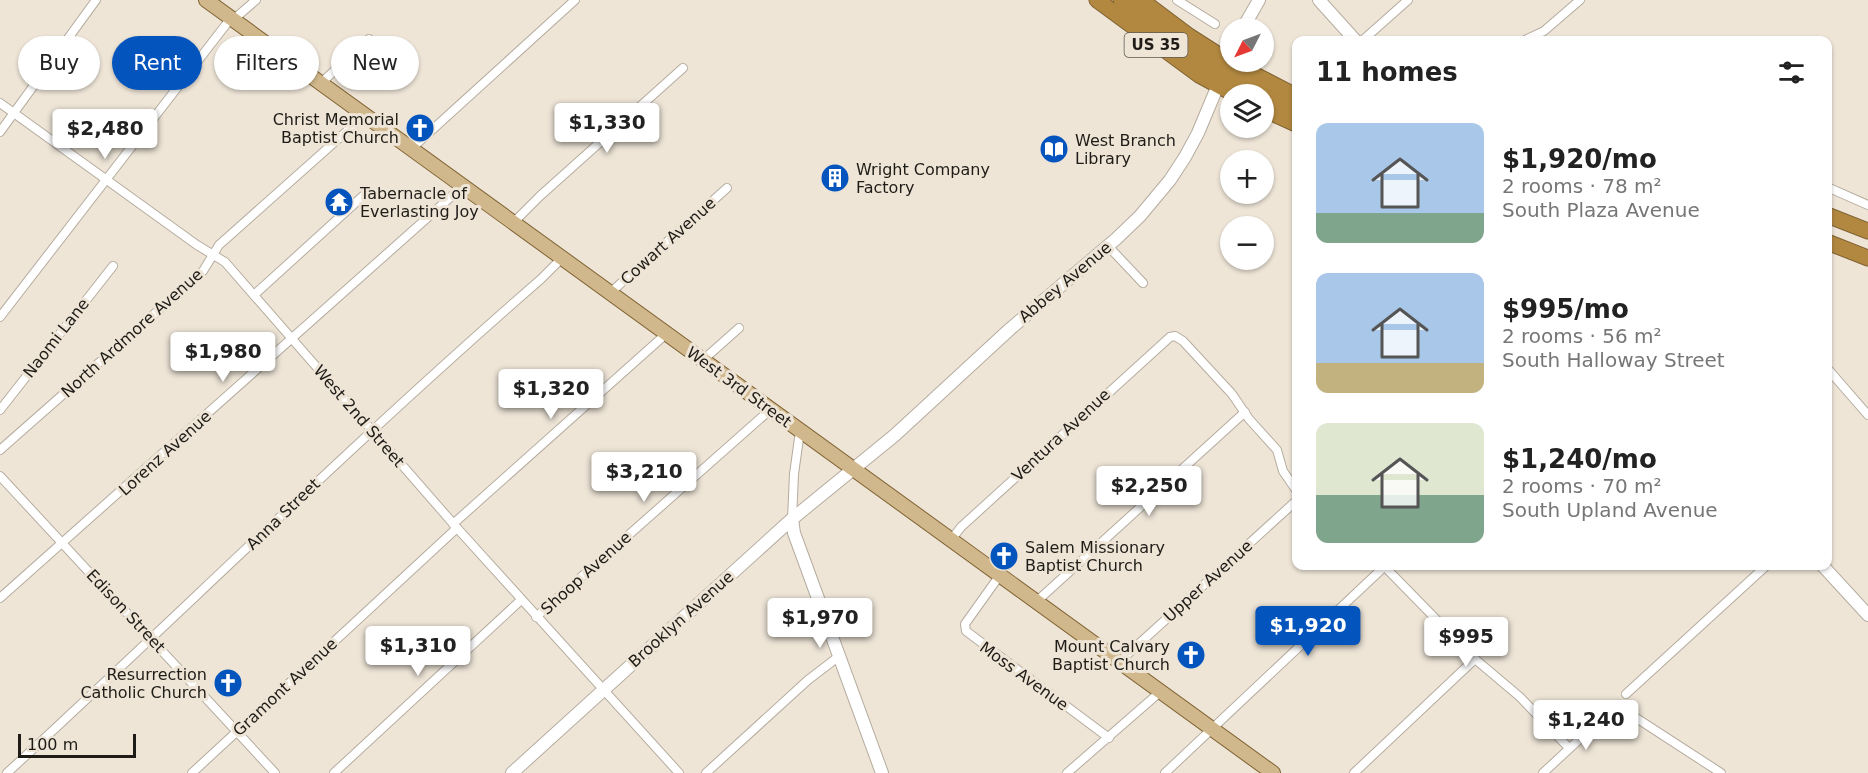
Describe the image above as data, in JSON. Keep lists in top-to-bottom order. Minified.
{"streets":{"highway":["US 35"],"main road":["West 3rd Street"],"street":["Cowart Avenue","Abbey Avenue","North Ardmore Avenue","Naomi Lane","West 2nd Street","Ventura Avenue","Lorenz Avenue","Anna Street","Shoop Avenue","Upper Avenue","Edison Street","Brooklyn Avenue","Moss Avenue","Gramont Avenue"]},"crossings":[["Cowart Avenue","West 3rd Street"],["Abbey Avenue","West 3rd Street"],["Abbey Avenue","Brooklyn Avenue"],["North Ardmore Avenue","West 3rd Street"],["North Ardmore Avenue","West 2nd Street"],["West 3rd Street","Ventura Avenue"],["West 3rd Street","Lorenz Avenue"],["West 3rd Street","Anna Street"],["West 3rd Street","Shoop Avenue"],["West 3rd Street","Upper Avenue"],["West 3rd Street","Brooklyn Avenue"],["West 3rd Street","Moss Avenue"],["West 3rd Street","Gramont Avenue"],["West 2nd Street","Lorenz Avenue"],["West 2nd Street","Anna Street"],["West 2nd Street","Shoop Avenue"],["West 2nd Street","Brooklyn Avenue"],["West 2nd Street","Gramont Avenue"],["Lorenz Avenue","Edison Street"],["Anna Street","Edison Street"],["Edison Street","Gramont Avenue"]],"places":{"church":["Christ Memorial Baptist Church","Salem Missionary Baptist Church","Mount Calvary Baptist Church","Resurrection Catholic Church"],"library":["West Branch Library"],"building":["Wright Company Factory"],"temple":["Tabernacle of Everlasting Joy"]},"scale_bar":"100 m","north":"bottom left","page":{"map_buttons":["+","−"],"chip":["Buy","Rent","Filters","New"],"heading":"11 homes","price":["$1,330","$2,480","$1,980","$1,320","$3,210","$2,250","$1,970","$1,920","$995","$1,310","$1,240"],"list":[{"name":"$1,920/mo","note":"2 rooms · 78 m² · South Plaza Avenue"},{"name":"$995/mo","note":"2 rooms · 56 m² · South Halloway Street"},{"name":"$1,240/mo","note":"2 rooms · 70 m² · South Upland Avenue"}],"scale":"100 m"}}
